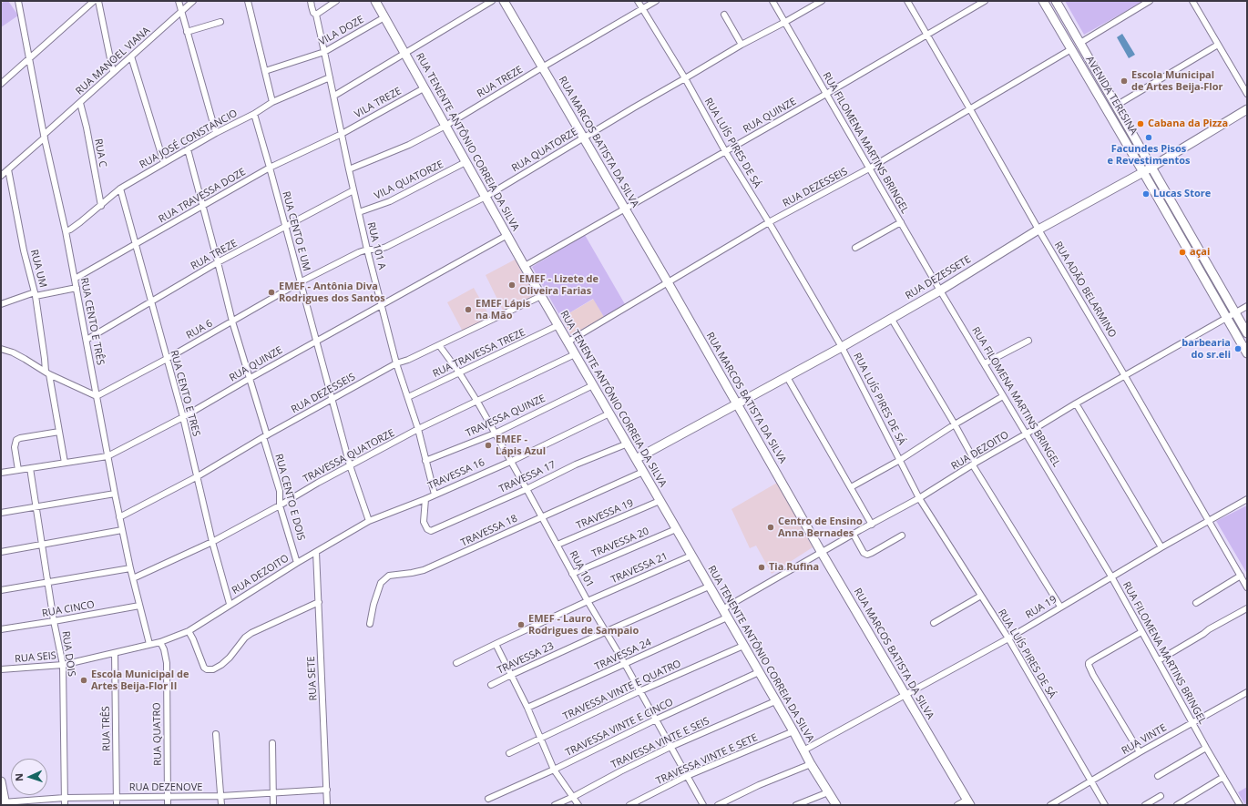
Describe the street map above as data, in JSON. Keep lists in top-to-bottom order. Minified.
{"streets":{"main road":["AVENIDA TERESINA","RUA TENENTE ANTÔNIO CORREIA DA SILVA","RUA MARCOS BATISTA DA SILVA","RUA DEZESSETE"],"street":["VILA DOZE","RUA MANOEL VIANA","RUA TREZE","VILA TREZE","RUA QUINZE","RUA JOSÉ CONSTANCIO","RUA LUÍS PIRES DE SÁ","RUA FILOMENA MARTINS BRINGEL","RUA QUATORZE","RUA C","VILA QUATORZE","RUA DEZESSEIS","RUA TRAVESSA DOZE","RUA CENTO E UM","RUA 101 A","RUA UM","RUA ADÃO BELARMINO","RUA CENTO E TRÊS","RUA 6","RUA TRAVESSA TREZE","RUA CENTO E TRES","TRAVESSA QUINZE","RUA DEZOITO","TRAVESSA QUATORZE","TRAVESSA 16","TRAVESSA 17","RUA CENTO E DOIS","TRAVESSA 19","TRAVESSA 18","TRAVESSA 20","TRAVESSA 21","RUA 101","RUA 19","RUA CINCO","RUA DOIS","TRAVESSA 24","RUA SEIS","TRAVESSA 23","RUA SETE","TRAVESSA VINTE E QUATRO","TRAVESSA VINTE E CINCO","RUA TRÊS","RUA QUATRO","RUA VINTE","TRAVESSA VINTE E SEIS","TRAVESSA VINTE E SETE","RUA DEZENOVE"]},"crossings":[["VILA DOZE","RUA TENENTE ANTÔNIO CORREIA DA SILVA"],["VILA DOZE","RUA 101 A"],["RUA MANOEL VIANA","RUA C"],["RUA MANOEL VIANA","RUA UM"],["RUA MANOEL VIANA","RUA CENTO E TRÊS"],["RUA TREZE","RUA TENENTE ANTÔNIO CORREIA DA SILVA"],["RUA TREZE","RUA MARCOS BATISTA DA SILVA"],["RUA TREZE","RUA LUÍS PIRES DE SÁ"],["RUA TREZE","RUA CENTO E UM"],["RUA TREZE","RUA 101 A"],["RUA TREZE","RUA CENTO E TRÊS"],["RUA TREZE","RUA CENTO E TRES"],["RUA TREZE","RUA CENTO E DOIS"],["AVENIDA TERESINA","RUA DEZESSEIS"],["AVENIDA TERESINA","RUA DEZESSETE"],["AVENIDA TERESINA","RUA DEZOITO"],["VILA TREZE","RUA TENENTE ANTÔNIO CORREIA DA SILVA"],["VILA TREZE","RUA TRAVESSA DOZE"],["VILA TREZE","RUA 101 A"],["RUA QUINZE","RUA TENENTE ANTÔNIO CORREIA DA SILVA"],["RUA QUINZE","RUA MARCOS BATISTA DA SILVA"],["RUA QUINZE","RUA LUÍS PIRES DE SÁ"],["RUA QUINZE","RUA FILOMENA MARTINS BRINGEL"],["RUA QUINZE","RUA CENTO E UM"],["RUA QUINZE","RUA 101 A"],["RUA QUINZE","RUA UM"],["RUA QUINZE","RUA ADÃO BELARMINO"],["RUA QUINZE","RUA CENTO E TRÊS"],["RUA QUINZE","RUA CENTO E TRES"],["RUA QUINZE","RUA CENTO E DOIS"],["RUA QUINZE","RUA DOIS"],["RUA JOSÉ CONSTANCIO","RUA C"],["RUA JOSÉ CONSTANCIO","RUA CENTO E UM"],["RUA JOSÉ CONSTANCIO","RUA 101 A"],["RUA JOSÉ CONSTANCIO","RUA CENTO E TRÊS"],["RUA JOSÉ CONSTANCIO","RUA CENTO E TRES"],["RUA JOSÉ CONSTANCIO","RUA CENTO E DOIS"],["RUA TENENTE ANTÔNIO CORREIA DA SILVA","RUA QUATORZE"],["RUA TENENTE ANTÔNIO CORREIA DA SILVA","VILA QUATORZE"],["RUA TENENTE ANTÔNIO CORREIA DA SILVA","RUA DEZESSEIS"],["RUA TENENTE ANTÔNIO CORREIA DA SILVA","RUA DEZESSETE"],["RUA TENENTE ANTÔNIO CORREIA DA SILVA","RUA TRAVESSA TREZE"],["RUA TENENTE ANTÔNIO CORREIA DA SILVA","TRAVESSA QUINZE"],["RUA TENENTE ANTÔNIO CORREIA DA SILVA","RUA DEZOITO"],["RUA TENENTE ANTÔNIO CORREIA DA SILVA","TRAVESSA QUATORZE"],["RUA TENENTE ANTÔNIO CORREIA DA SILVA","TRAVESSA 16"],["RUA TENENTE ANTÔNIO CORREIA DA SILVA","TRAVESSA 17"],["RUA TENENTE ANTÔNIO CORREIA DA SILVA","TRAVESSA 19"],["RUA TENENTE ANTÔNIO CORREIA DA SILVA","TRAVESSA 18"],["RUA TENENTE ANTÔNIO CORREIA DA SILVA","TRAVESSA 20"],["RUA TENENTE ANTÔNIO CORREIA DA SILVA","TRAVESSA 21"],["RUA TENENTE ANTÔNIO CORREIA DA SILVA","RUA 19"],["RUA TENENTE ANTÔNIO CORREIA DA SILVA","TRAVESSA 24"],["RUA TENENTE ANTÔNIO CORREIA DA SILVA","TRAVESSA 23"],["RUA TENENTE ANTÔNIO CORREIA DA SILVA","TRAVESSA VINTE E QUATRO"],["RUA TENENTE ANTÔNIO CORREIA DA SILVA","TRAVESSA VINTE E CINCO"],["RUA TENENTE ANTÔNIO CORREIA DA SILVA","TRAVESSA VINTE E SEIS"],["RUA TENENTE ANTÔNIO CORREIA DA SILVA","TRAVESSA VINTE E SETE"],["RUA MARCOS BATISTA DA SILVA","RUA QUATORZE"],["RUA MARCOS BATISTA DA SILVA","RUA DEZESSEIS"],["RUA MARCOS BATISTA DA SILVA","RUA DEZESSETE"],["RUA MARCOS BATISTA DA SILVA","RUA DEZOITO"],["RUA MARCOS BATISTA DA SILVA","RUA 19"],["RUA LUÍS PIRES DE SÁ","RUA QUATORZE"],["RUA LUÍS PIRES DE SÁ","RUA DEZESSEIS"],["RUA LUÍS PIRES DE SÁ","RUA DEZESSETE"],["RUA LUÍS PIRES DE SÁ","RUA DEZOITO"],["RUA LUÍS PIRES DE SÁ","RUA 19"],["RUA LUÍS PIRES DE SÁ","RUA VINTE"],["RUA FILOMENA MARTINS BRINGEL","RUA QUATORZE"],["RUA FILOMENA MARTINS BRINGEL","RUA DEZESSEIS"],["RUA FILOMENA MARTINS BRINGEL","RUA DEZESSETE"],["RUA FILOMENA MARTINS BRINGEL","RUA DEZOITO"],["RUA FILOMENA MARTINS BRINGEL","RUA 19"],["RUA FILOMENA MARTINS BRINGEL","RUA VINTE"],["RUA QUATORZE","RUA 101 A"],["RUA QUATORZE","RUA 6"],["VILA QUATORZE","RUA 101 A"],["RUA DEZESSEIS","RUA CENTO E UM"],["RUA DEZESSEIS","RUA 101 A"],["RUA DEZESSEIS","RUA ADÃO BELARMINO"],["RUA DEZESSEIS","RUA CENTO E TRÊS"],["RUA DEZESSEIS","RUA CENTO E TRES"],["RUA DEZESSEIS","RUA CENTO E DOIS"],["RUA DEZESSEIS","RUA 101"],["RUA TRAVESSA DOZE","RUA CENTO E UM"],["RUA TRAVESSA DOZE","RUA 101 A"],["RUA TRAVESSA DOZE","RUA CENTO E TRÊS"],["RUA TRAVESSA DOZE","RUA CENTO E TRES"],["RUA TRAVESSA DOZE","RUA CENTO E DOIS"],["RUA CENTO E UM","RUA 6"],["RUA CENTO E UM","RUA DEZOITO"],["RUA CENTO E UM","TRAVESSA QUATORZE"],["RUA CENTO E UM","TRAVESSA 16"],["RUA 101 A","RUA 6"],["RUA 101 A","RUA TRAVESSA TREZE"],["RUA 101 A","TRAVESSA QUINZE"],["RUA 101 A","TRAVESSA QUATORZE"],["RUA 101 A","TRAVESSA 16"],["RUA DEZESSETE","RUA ADÃO BELARMINO"],["RUA ADÃO BELARMINO","RUA DEZOITO"],["RUA ADÃO BELARMINO","RUA 19"],["RUA CENTO E TRÊS","RUA 6"],["RUA CENTO E TRÊS","RUA DEZOITO"],["RUA CENTO E TRÊS","TRAVESSA QUATORZE"],["RUA CENTO E TRÊS","RUA CINCO"],["RUA CENTO E TRÊS","RUA SEIS"],["RUA 6","RUA CENTO E TRES"],["RUA 6","RUA CENTO E DOIS"],["RUA TRAVESSA TREZE","RUA 101"],["RUA CENTO E TRES","RUA DEZOITO"],["RUA CENTO E TRES","TRAVESSA QUATORZE"],["TRAVESSA QUINZE","RUA 101"],["RUA DEZOITO","TRAVESSA 16"],["RUA DEZOITO","RUA CENTO E DOIS"],["RUA DEZOITO","TRAVESSA 24"],["RUA DEZOITO","RUA SEIS"],["RUA DEZOITO","RUA SETE"],["RUA DEZOITO","RUA QUATRO"],["TRAVESSA QUATORZE","RUA CENTO E DOIS"],["TRAVESSA QUATORZE","RUA 101"],["TRAVESSA 16","TRAVESSA 17"],["TRAVESSA 16","RUA 101"],["TRAVESSA 17","RUA 101"],["TRAVESSA 19","RUA 101"],["TRAVESSA 18","RUA 101"],["TRAVESSA 20","RUA 101"],["TRAVESSA 21","RUA 101"],["RUA 101","TRAVESSA 24"],["RUA 101","TRAVESSA 23"],["RUA 101","TRAVESSA VINTE E QUATRO"],["RUA 101","TRAVESSA VINTE E CINCO"],["RUA 101","TRAVESSA VINTE E SEIS"],["RUA 101","TRAVESSA VINTE E SETE"],["RUA CINCO","RUA DOIS"],["RUA DOIS","RUA SEIS"],["RUA DOIS","RUA DEZENOVE"],["RUA SEIS","RUA TRÊS"],["RUA SETE","RUA DEZENOVE"],["RUA TRÊS","RUA DEZENOVE"],["RUA QUATRO","RUA DEZENOVE"]],"places":["Escola Municipal de Artes Beija-Flor","Cabana da Pizza","Facundes Pisos e Revestimentos","Lucas Store","açai","EMEF - Lizete de Oliveira Farias","EMEF - Antônia Diva Rodrigues dos Santos","EMEF Lápis na Mão","barbearia do sr.eli","EMEF - Lápis Azul","Centro de Ensino Anna Bernades","Tia Rufina","EMEF - Lauro Rodrigues de Sampaio","Escola Municipal de Artes Beija-Flor II"],"north":"left"}
